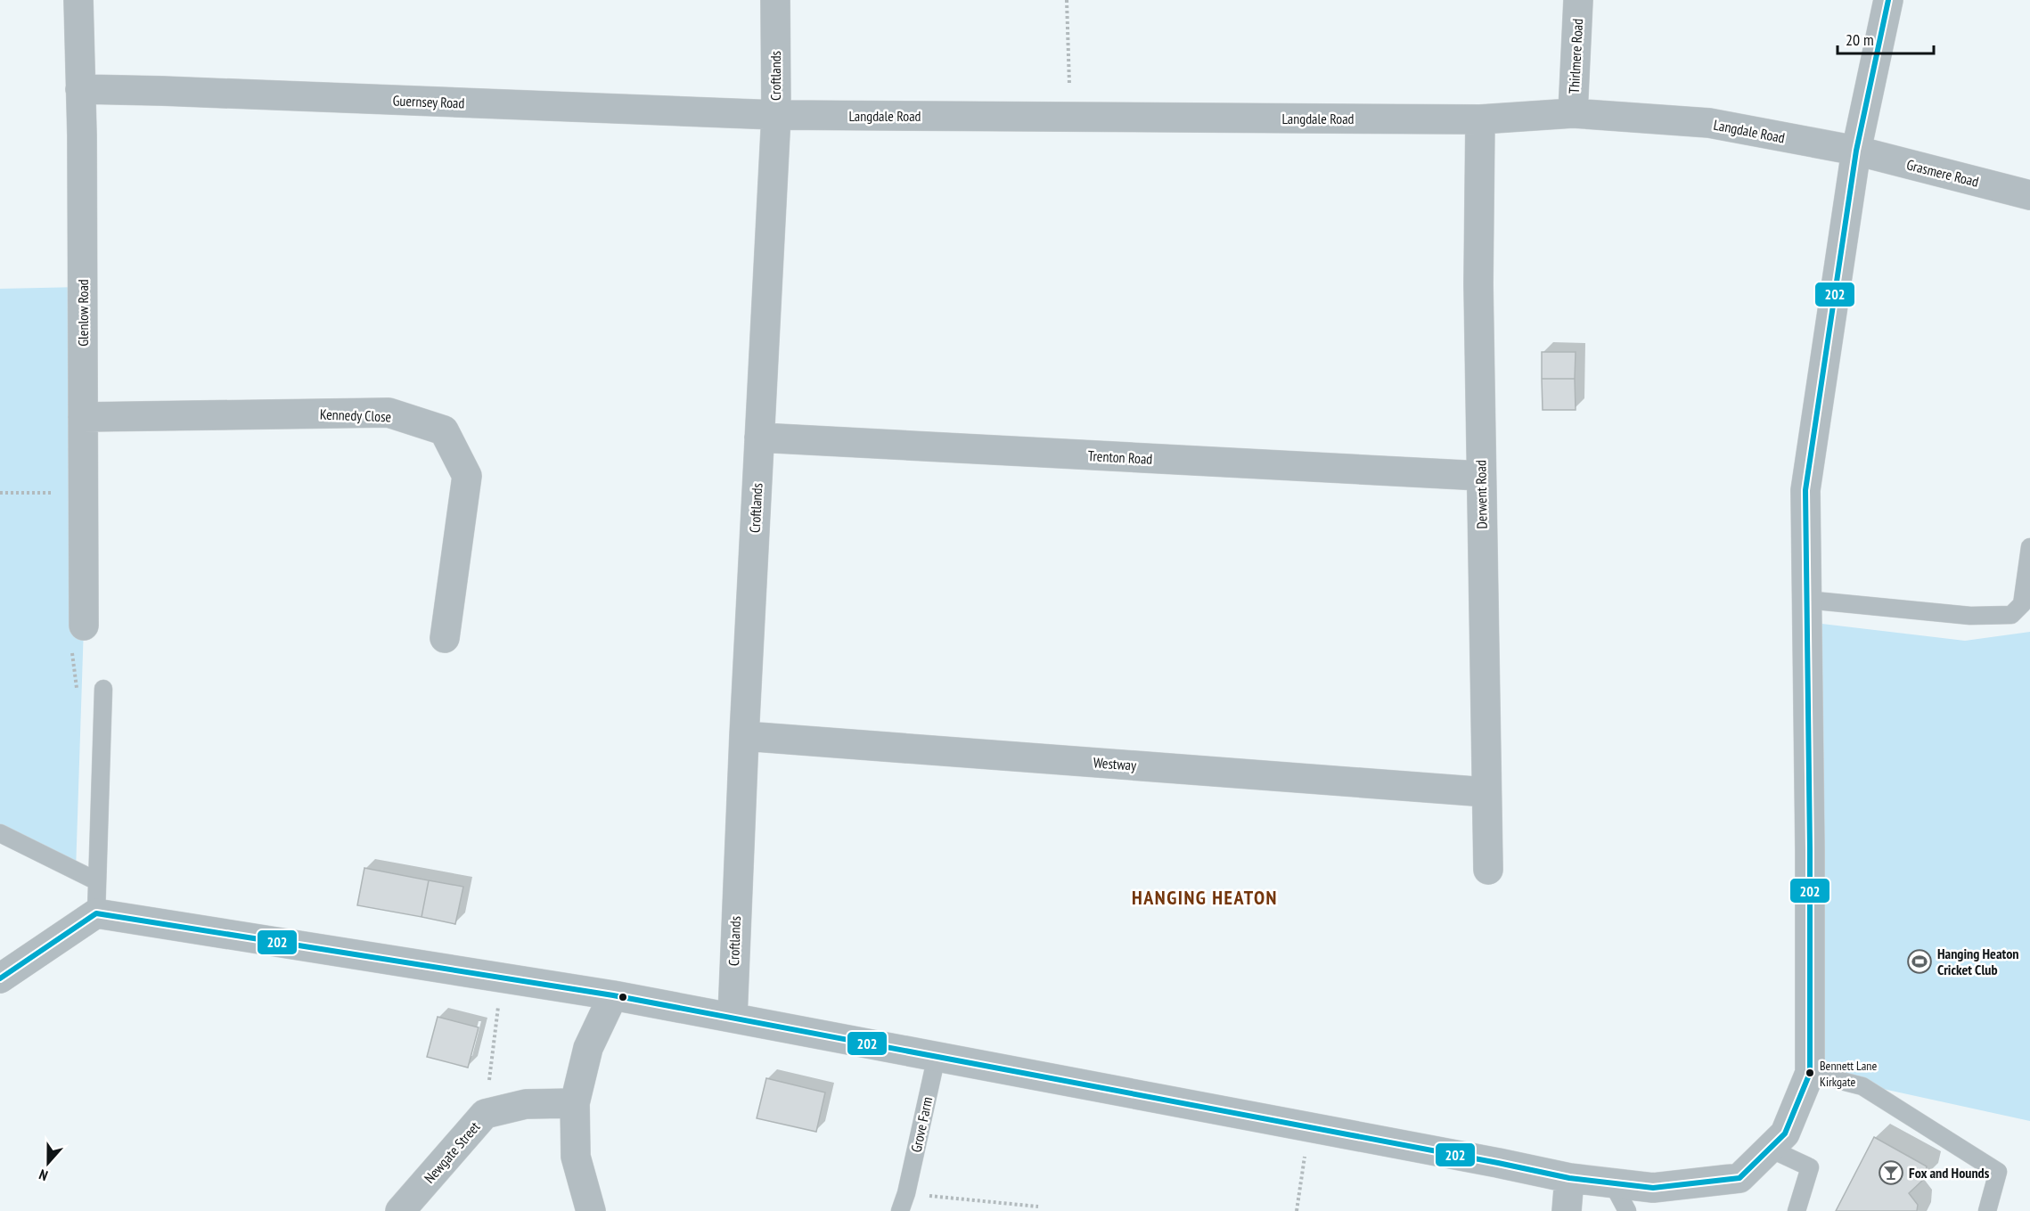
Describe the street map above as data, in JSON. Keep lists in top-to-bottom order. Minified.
{"streets":{"street":["Thirlmere Road","Croftlands","Guernsey Road","Langdale Road","Grasmere Road","Glenlow Road","Kennedy Close","Trenton Road","Derwent Road","Westway","Newgate Street"],"lane":["Grove Farm"]},"crossings":[["Thirlmere Road","Langdale Road"],["Croftlands","Guernsey Road"],["Croftlands","Langdale Road"],["Croftlands","Trenton Road"],["Croftlands","Westway"],["Guernsey Road","Langdale Road"],["Guernsey Road","Glenlow Road"],["Langdale Road","Grasmere Road"],["Langdale Road","Derwent Road"],["Glenlow Road","Kennedy Close"],["Trenton Road","Derwent Road"],["Derwent Road","Westway"]],"districts":["HANGING HEATON"],"places":{"sports":["Hanging Heaton Cricket Club"],"other":["Bennett Lane Kirkgate"],"bar":["Fox and Hounds"]},"lines":["transit line 202"],"scale_bar":"20 m","north":"bottom"}
